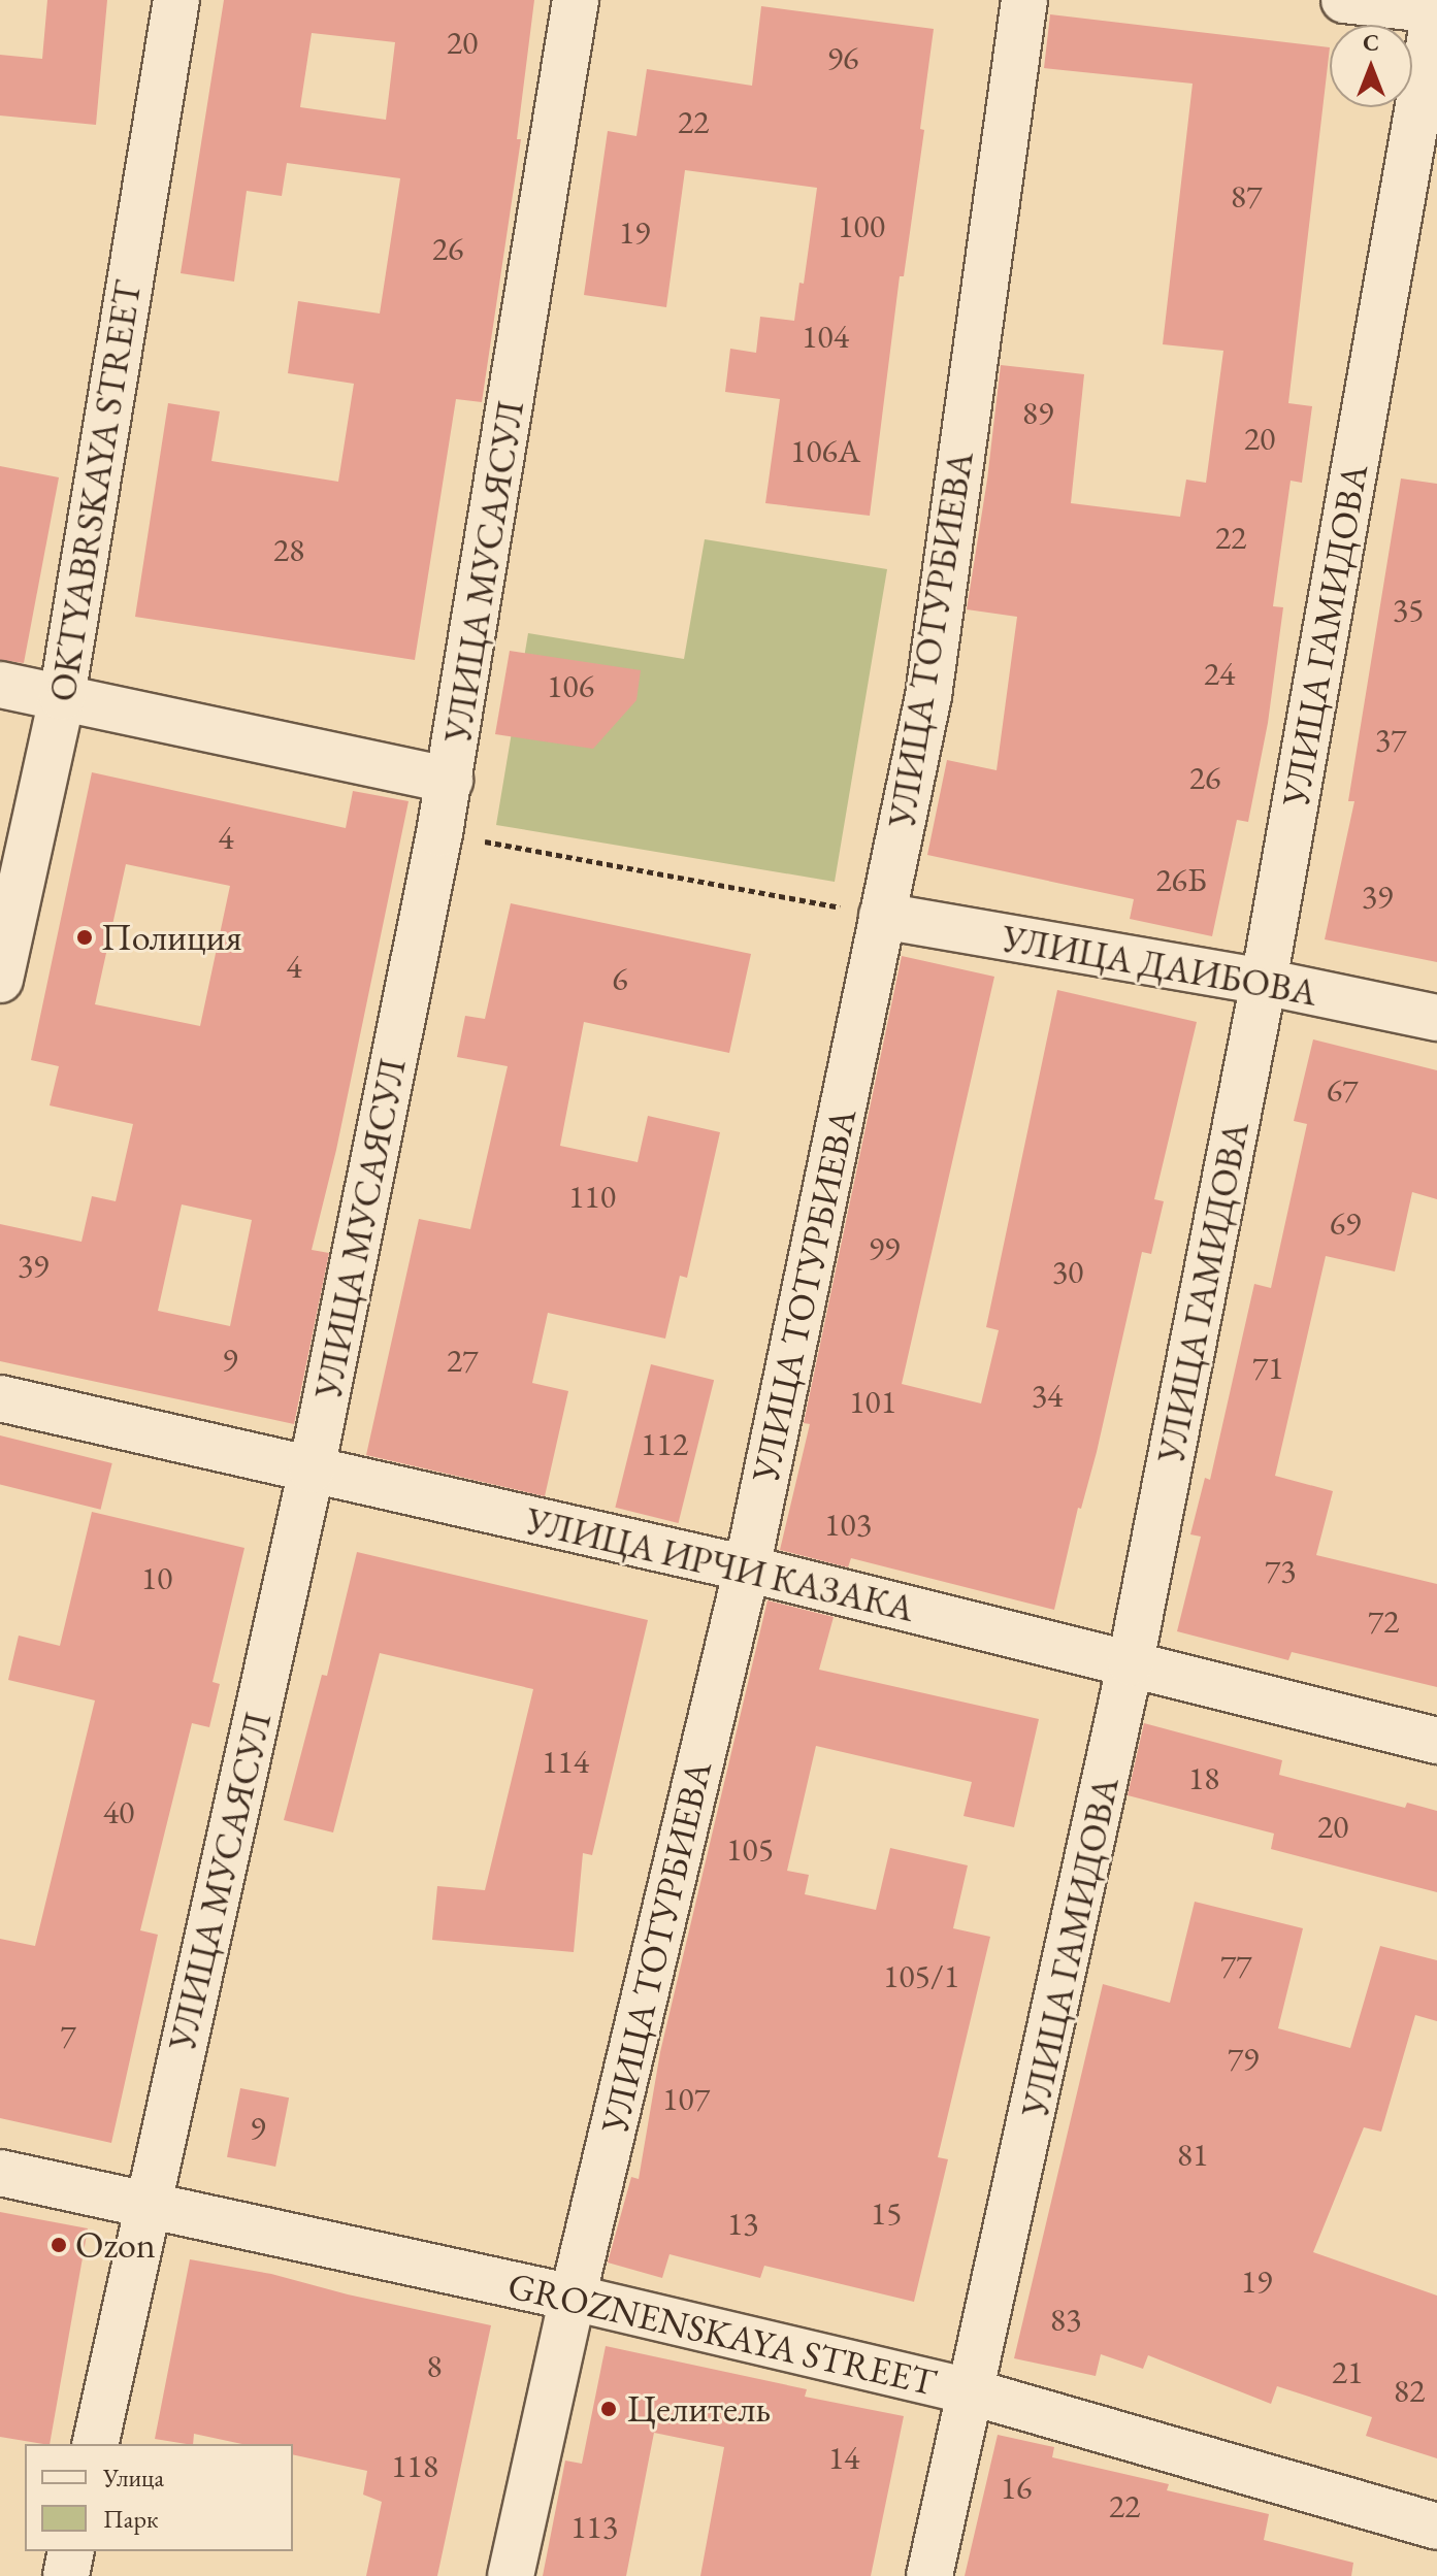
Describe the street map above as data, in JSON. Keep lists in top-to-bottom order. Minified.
{"streets":{"street":["OKTYABRSKAYA STREET","УЛИЦА МУСАЯСУЛ","УЛИЦА ГАМИДОВА","УЛИЦА ТОТУРБИЕВА","УЛИЦА ДАИБОВА","УЛИЦА ИРЧИ КАЗАКА","GROZNENSKAYA STREET"]},"crossings":[["УЛИЦА МУСАЯСУЛ","УЛИЦА ИРЧИ КАЗАКА"],["УЛИЦА МУСАЯСУЛ","GROZNENSKAYA STREET"],["УЛИЦА ГАМИДОВА","УЛИЦА ДАИБОВА"],["УЛИЦА ГАМИДОВА","УЛИЦА ИРЧИ КАЗАКА"],["УЛИЦА ГАМИДОВА","GROZNENSKAYA STREET"],["УЛИЦА ТОТУРБИЕВА","УЛИЦА ДАИБОВА"],["УЛИЦА ТОТУРБИЕВА","УЛИЦА ИРЧИ КАЗАКА"],["УЛИЦА ТОТУРБИЕВА","GROZNENSKAYA STREET"]],"places":["Полиция","Ozon","Целитель"],"house_numbers":["20","96","22","87","100","19","26","104","89","20","106А","22","28","35","24","106","37","26","4","26Б","39","4","6","67","110","69","99","39","30","9","27","71","34","101","112","103","73","10","72","114","18","40","20","105","77","105/1","7","79","107","9","81","15","13","19","83","8","21","82","14","118","16","22","113"],"legend":["Улица","Парк"],"north":"top"}
